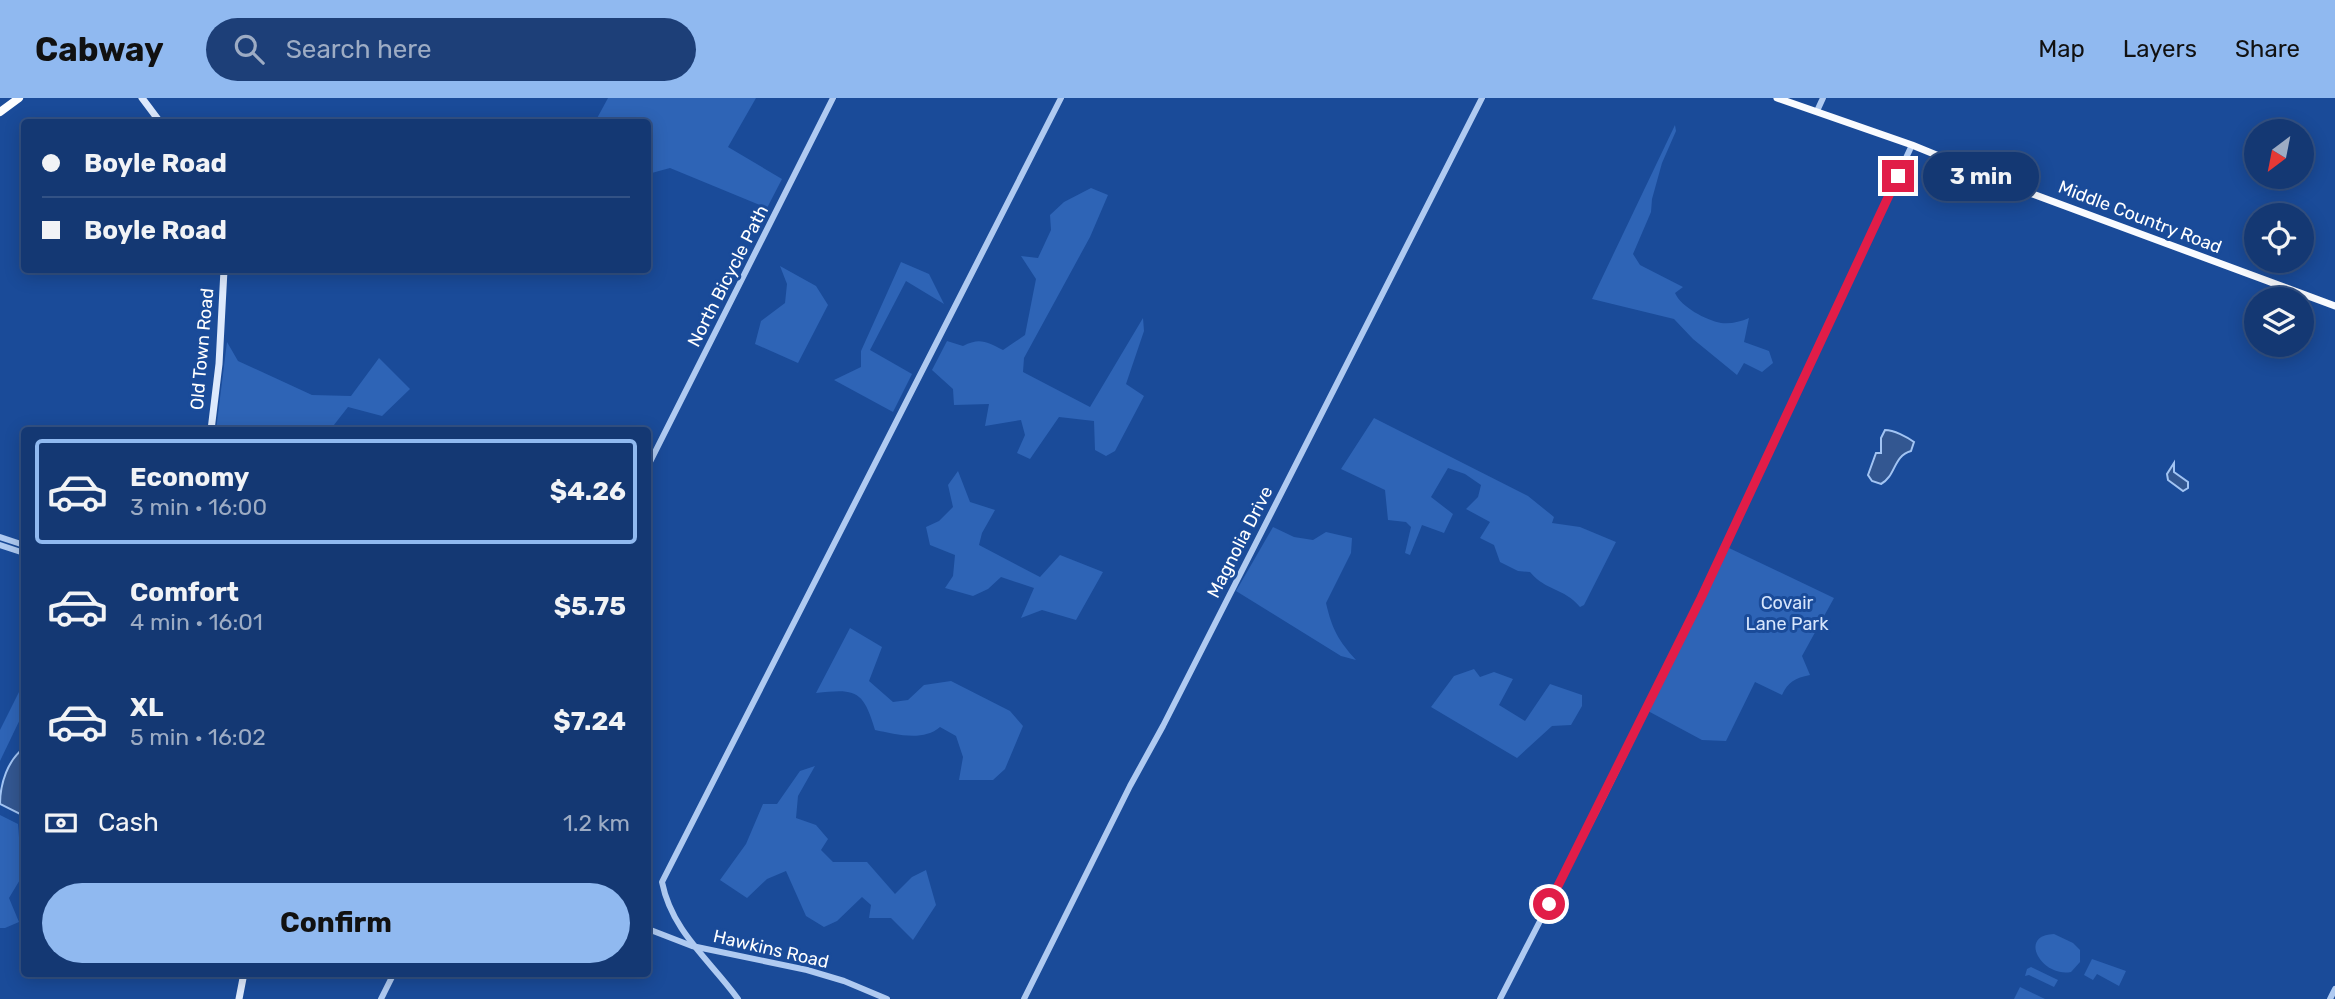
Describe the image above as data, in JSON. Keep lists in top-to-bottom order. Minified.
{"streets":{"main road":["Middle Country Road","Old Town Road"],"street":["North Bicycle Path","Magnolia Drive","Hawkins Road"]},"parks":["Covair Lane Park"],"north":"bottom left","page":{"header":"Cabway","search":"Search here","nav":["Map","Layers","Share"],"banner":["Boyle Road","Boyle Road"],"bubble":"3 min","list":[{"name":"Economy","note":"3 min · 16:00","value":"$4.26"},{"name":"Comfort","note":"4 min · 16:01","value":"$5.75"},{"name":"XL","note":"5 min · 16:02","value":"$7.24"}],"pay":["Cash","1.2 km"],"buttons":"Confirm"}}
